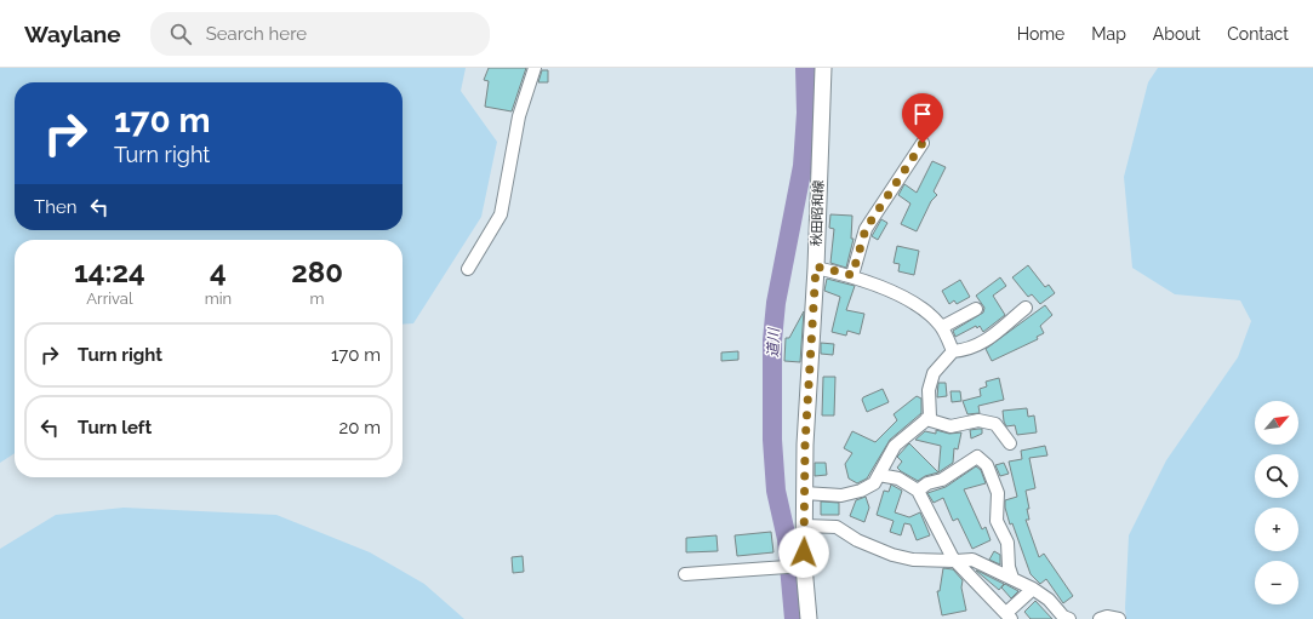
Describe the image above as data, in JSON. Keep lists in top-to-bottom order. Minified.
{"streets":{"main road":["秋田昭和線"]},"water":["道川"],"north":"top right","page":{"header":"Waylane","search":"Search here","nav":["Home","Map","About","Contact"],"turn":["170 m","Turn right"],"then":"Then","eta":["14:24","Arrival","4","min","280","m"],"list":[{"name":"Turn right","value":"170 m"},{"name":"Turn left","value":"20 m"}],"map_buttons":["+","−"]}}
